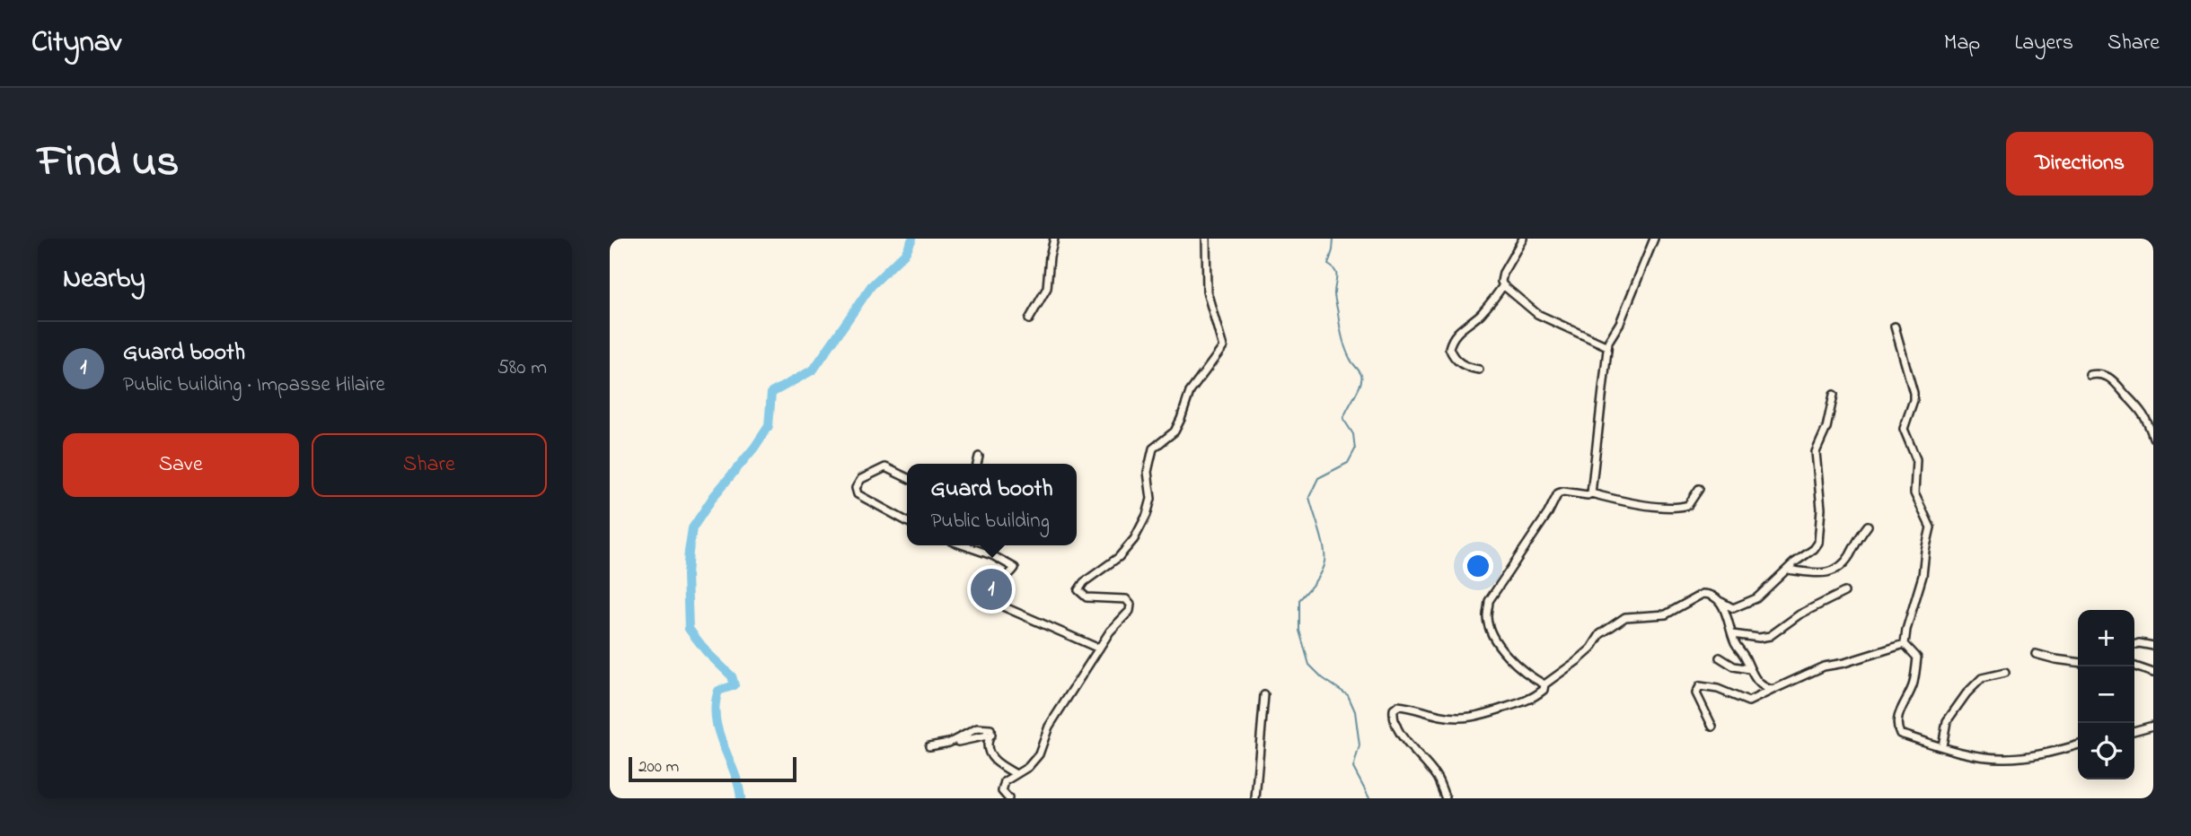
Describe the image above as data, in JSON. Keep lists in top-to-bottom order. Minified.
{"scale_bar":"200 m","page":{"header":"Citynav","nav":["Map","Layers","Share"],"title":"Find us","buttons":["Directions",["Save","Share"]],"heading":"Nearby","list":[{"mark":"1","name":"Guard booth","note":"Public building · Impasse Hilaire","value":"580 m"}],"popup":["Guard booth","Public building"],"pins":"1","map_buttons":["+","−"],"scale":"200 m"}}
